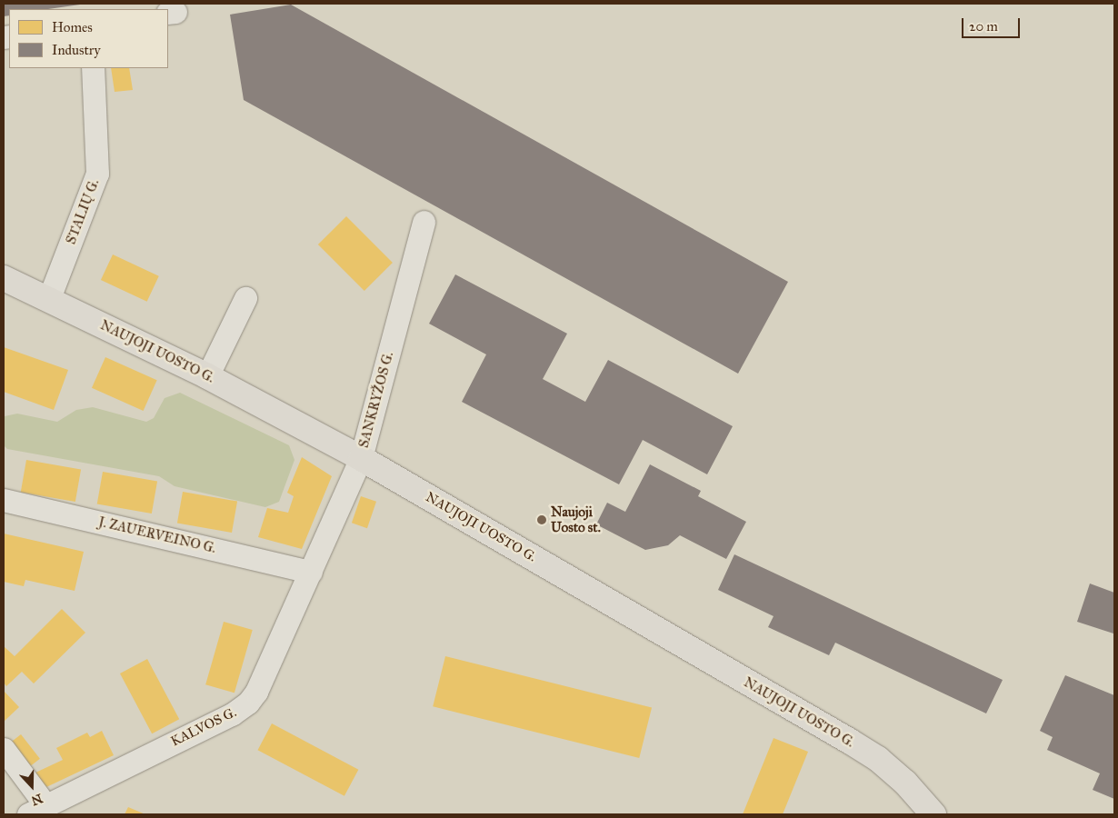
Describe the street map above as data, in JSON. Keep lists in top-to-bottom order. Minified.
{"streets":{"main road":["NAUJOJI UOSTO G."],"street":["STALIŲ G.","SANKRYŽOS G.","J. ZAUERVEINO G.","KALVOS G."]},"crossings":[["STALIŲ G.","NAUJOJI UOSTO G."],["NAUJOJI UOSTO G.","SANKRYŽOS G."],["SANKRYŽOS G.","J. ZAUERVEINO G."],["SANKRYŽOS G.","KALVOS G."],["J. ZAUERVEINO G.","KALVOS G."]],"places":["Naujoji Uosto st."],"legend":["Homes","Industry"],"scale_bar":"20 m","north":"bottom"}
